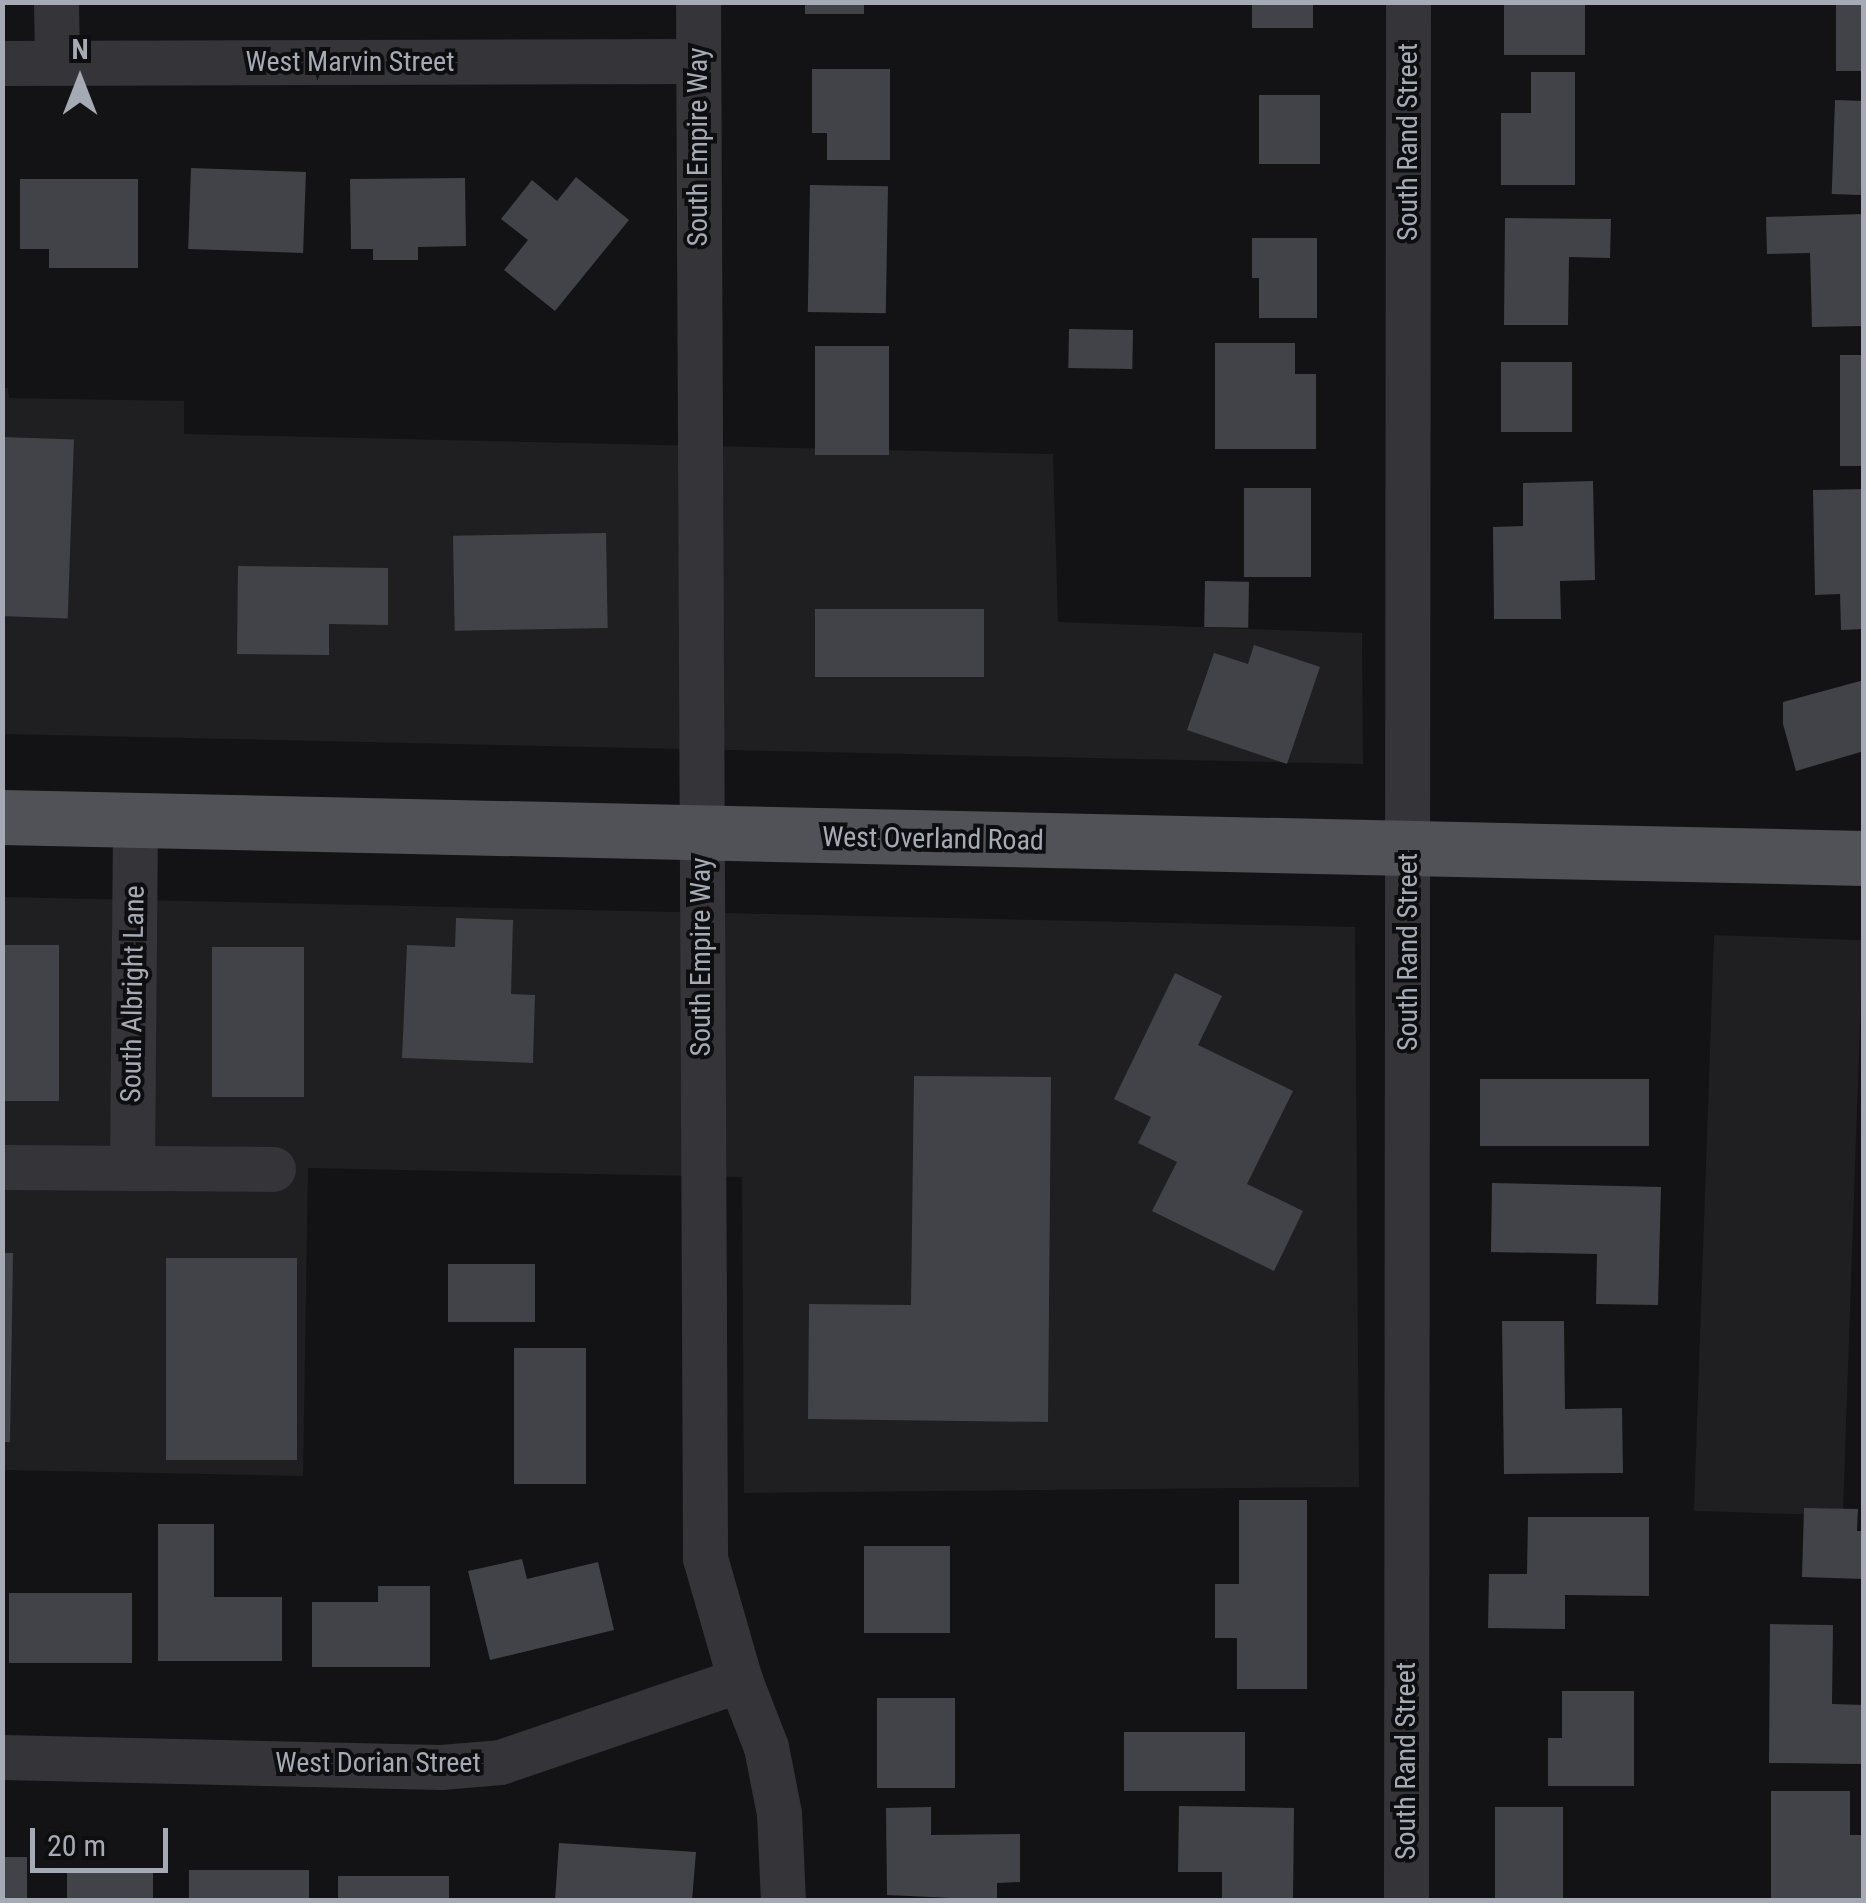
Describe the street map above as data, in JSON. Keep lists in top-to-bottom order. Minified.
{"streets":{"main road":["West Overland Road"],"street":["West Marvin Street","South Rand Street","South Empire Way","South Albright Lane","West Dorian Street"]},"crossings":[["West Marvin Street","South Empire Way"],["South Rand Street","West Overland Road"],["South Empire Way","West Overland Road"],["South Empire Way","West Dorian Street"],["West Overland Road","South Albright Lane"]],"scale_bar":"20 m","north":"top"}
